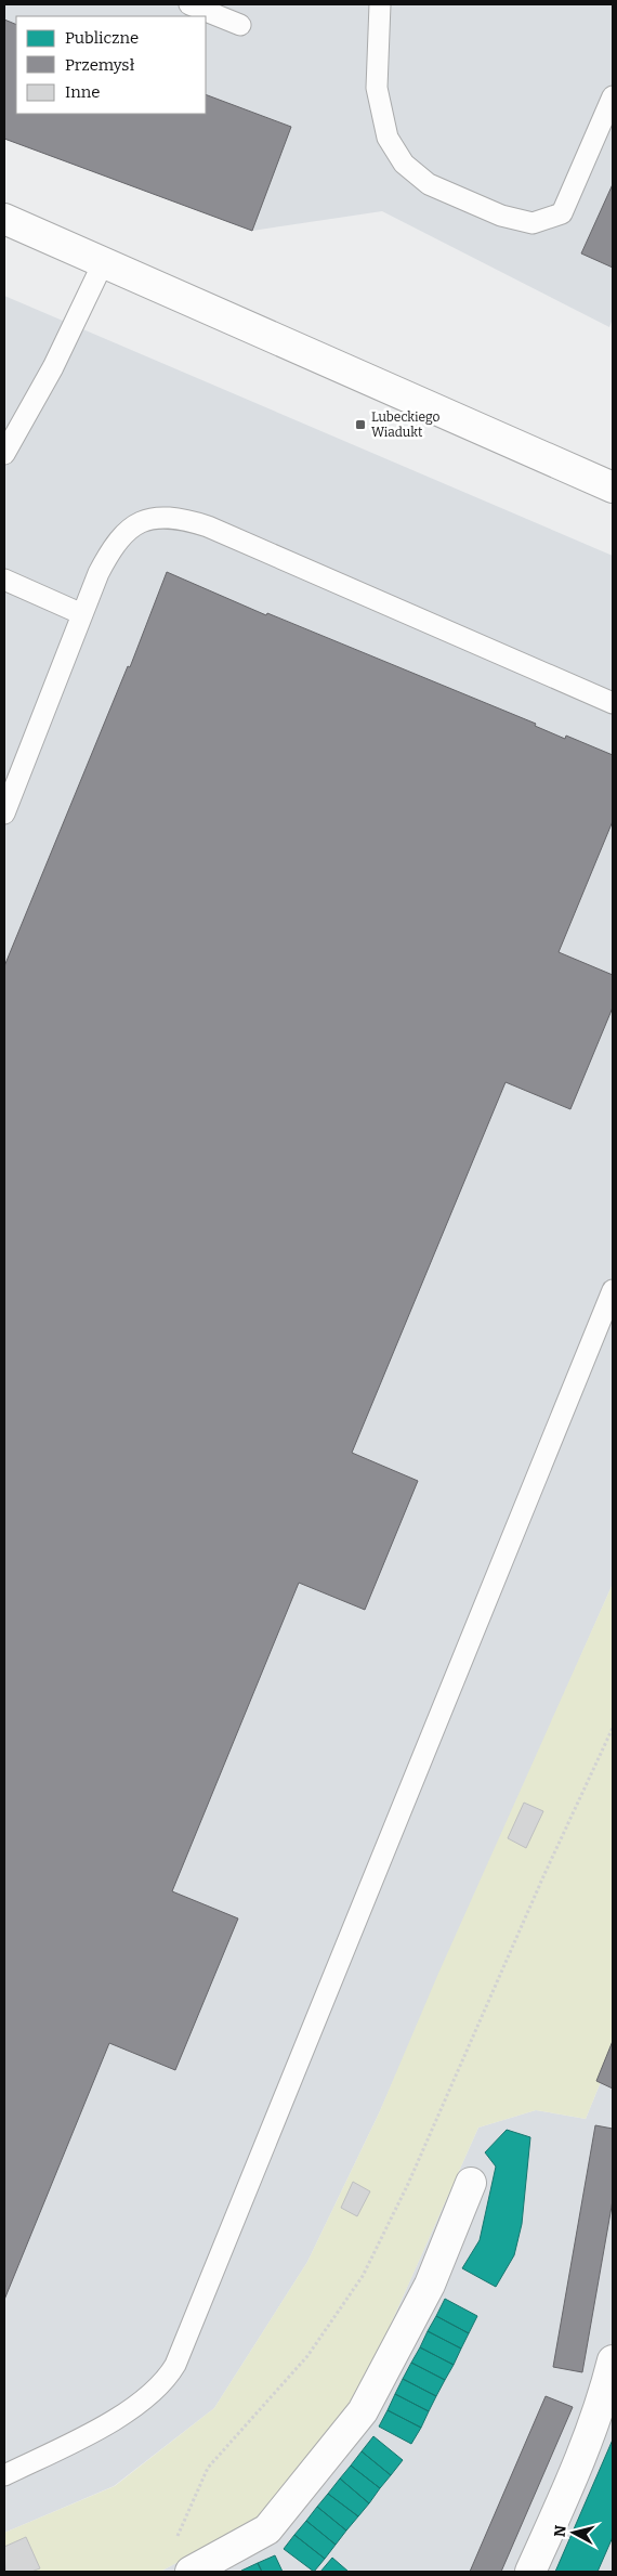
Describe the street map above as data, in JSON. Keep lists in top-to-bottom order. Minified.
{"places":{"transit":["Lubeckiego Wiadukt"]},"legend":["Publiczne","Przemysł","Inne"],"north":"left"}
